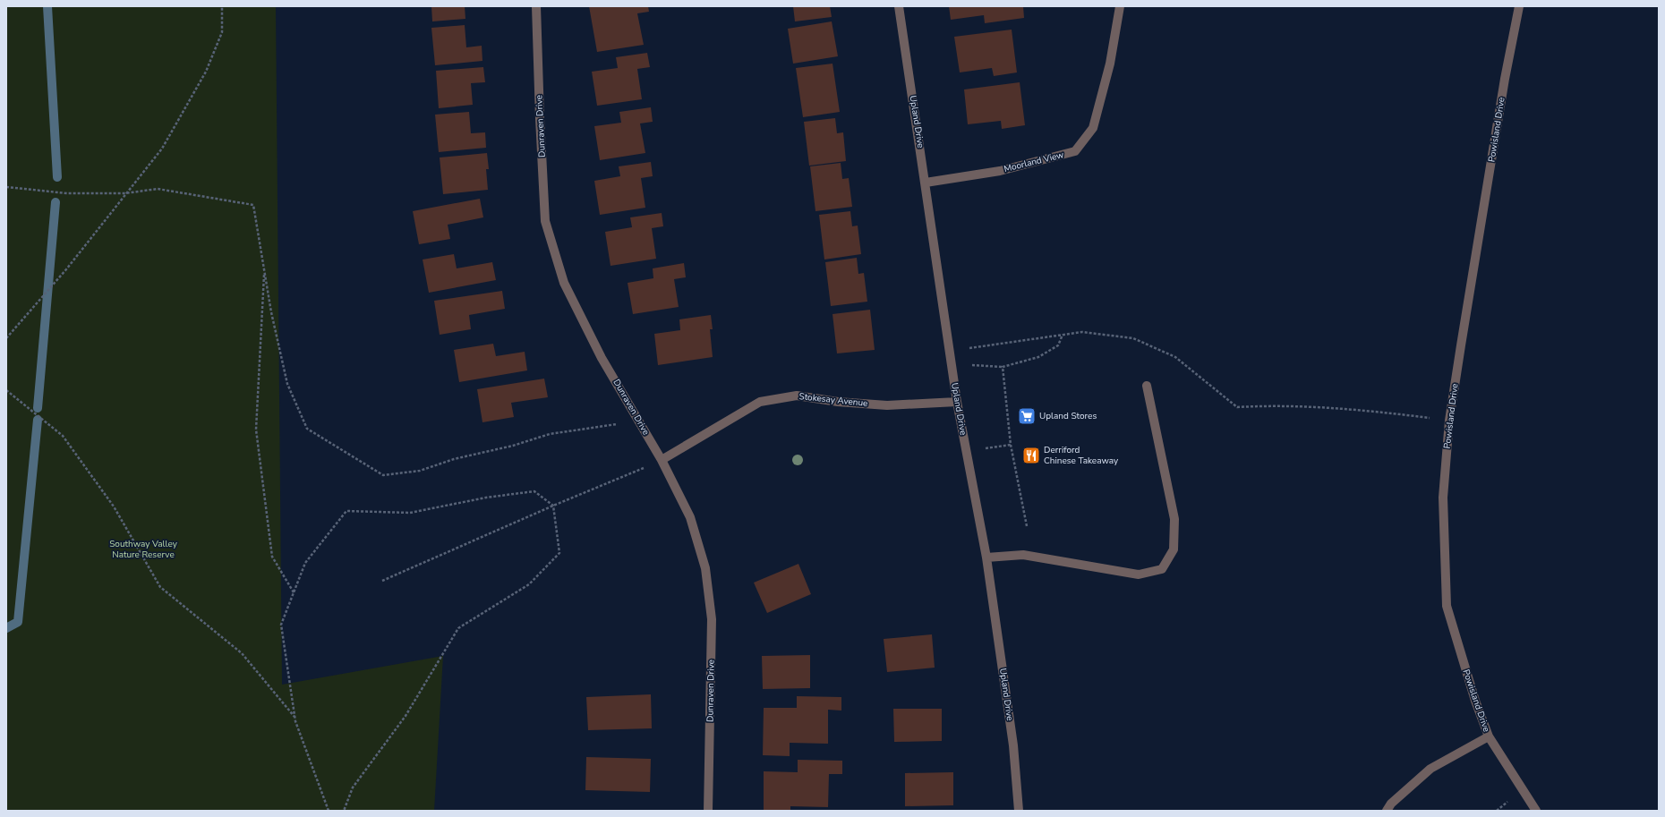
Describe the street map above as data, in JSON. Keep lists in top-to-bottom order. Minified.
{"streets":{"street":["Upland Drive","Dunraven Drive","Powisland Drive","Moorland View","Stokesay Avenue"]},"crossings":[["Upland Drive","Moorland View"],["Upland Drive","Stokesay Avenue"],["Dunraven Drive","Stokesay Avenue"]],"parks":["Southway Valley Nature Reserve"],"places":{"supermarket":["Upland Stores"],"restaurant":["Derriford Chinese Takeaway"]}}
